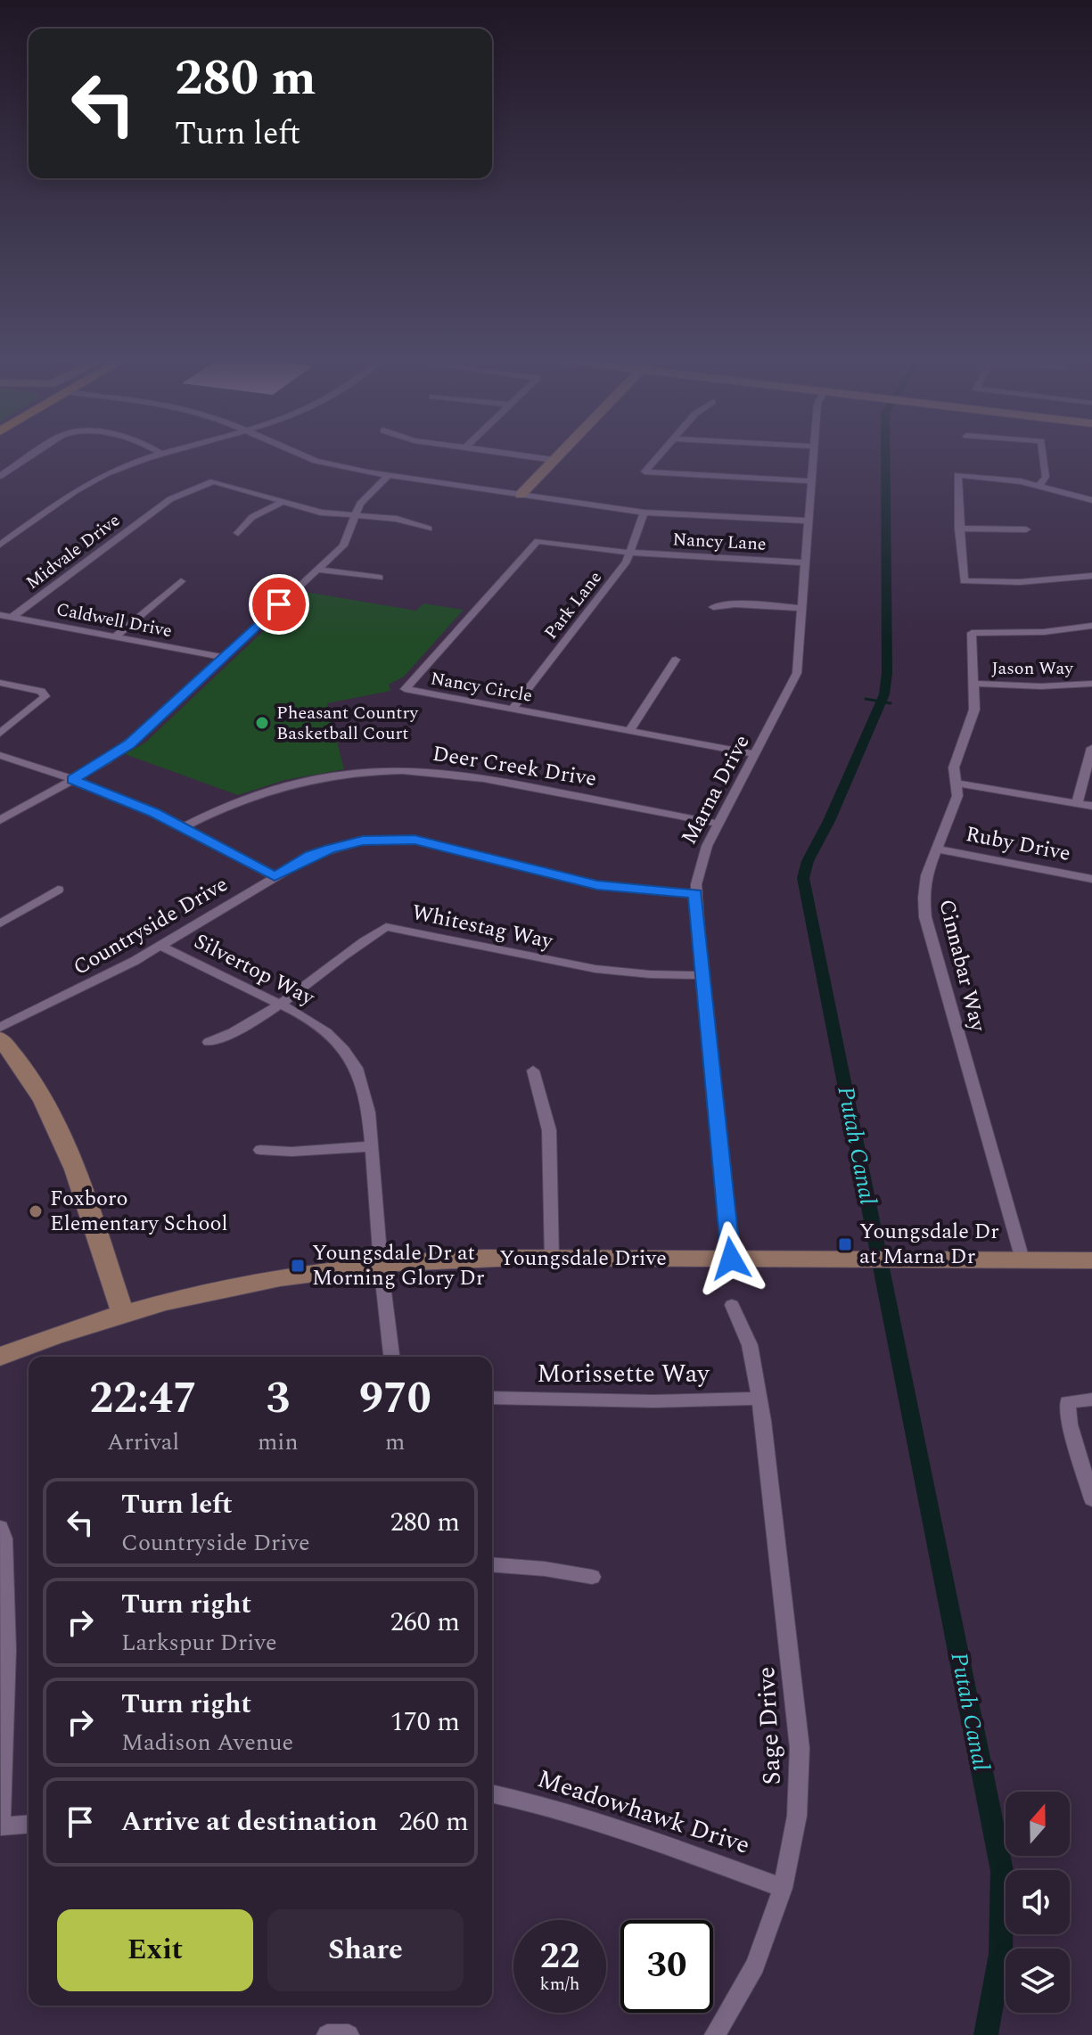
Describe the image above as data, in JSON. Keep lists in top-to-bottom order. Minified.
{"streets":{"street":["Nancy Lane","Midvale Drive","Park Lane","Caldwell Drive","Jason Way","Nancy Circle","Deer Creek Drive","Marna Drive","Ruby Drive","Countryside Drive","Whitestag Way","Cinnabar Way","Silvertop Way","Youngsdale Drive","Morissette Way","Sage Drive","Meadowhawk Drive"]},"crossings":[["Nancy Lane","Park Lane"],["Nancy Lane","Nancy Circle"],["Nancy Lane","Marna Drive"],["Midvale Drive","Caldwell Drive"],["Park Lane","Nancy Circle"],["Jason Way","Cinnabar Way"],["Nancy Circle","Marna Drive"],["Deer Creek Drive","Marna Drive"],["Marna Drive","Countryside Drive"],["Marna Drive","Whitestag Way"],["Marna Drive","Youngsdale Drive"],["Ruby Drive","Cinnabar Way"],["Countryside Drive","Silvertop Way"],["Whitestag Way","Silvertop Way"],["Cinnabar Way","Youngsdale Drive"],["Silvertop Way","Youngsdale Drive"],["Morissette Way","Sage Drive"],["Sage Drive","Meadowhawk Drive"]],"water":["Putah Canal"],"places":{"other":["Pheasant Country Basketball Court","Foxboro Elementary School"],"transit":["Youngsdale Dr at Marna Dr","Youngsdale Dr at Morning Glory Dr"]},"north":"top","page":{"turn":["280 m","Turn left"],"eta":["22:47","Arrival","3","min","970","m"],"list":[{"name":"Turn left","note":"Countryside Drive","value":"280 m"},{"name":"Turn right","note":"Larkspur Drive","value":"260 m"},{"name":"Turn right","note":"Madison Avenue","value":"170 m"},{"name":"Arrive at destination","value":"260 m"}],"buttons":["Exit","Share"],"speed":"22 km/h","limit":"30"}}
